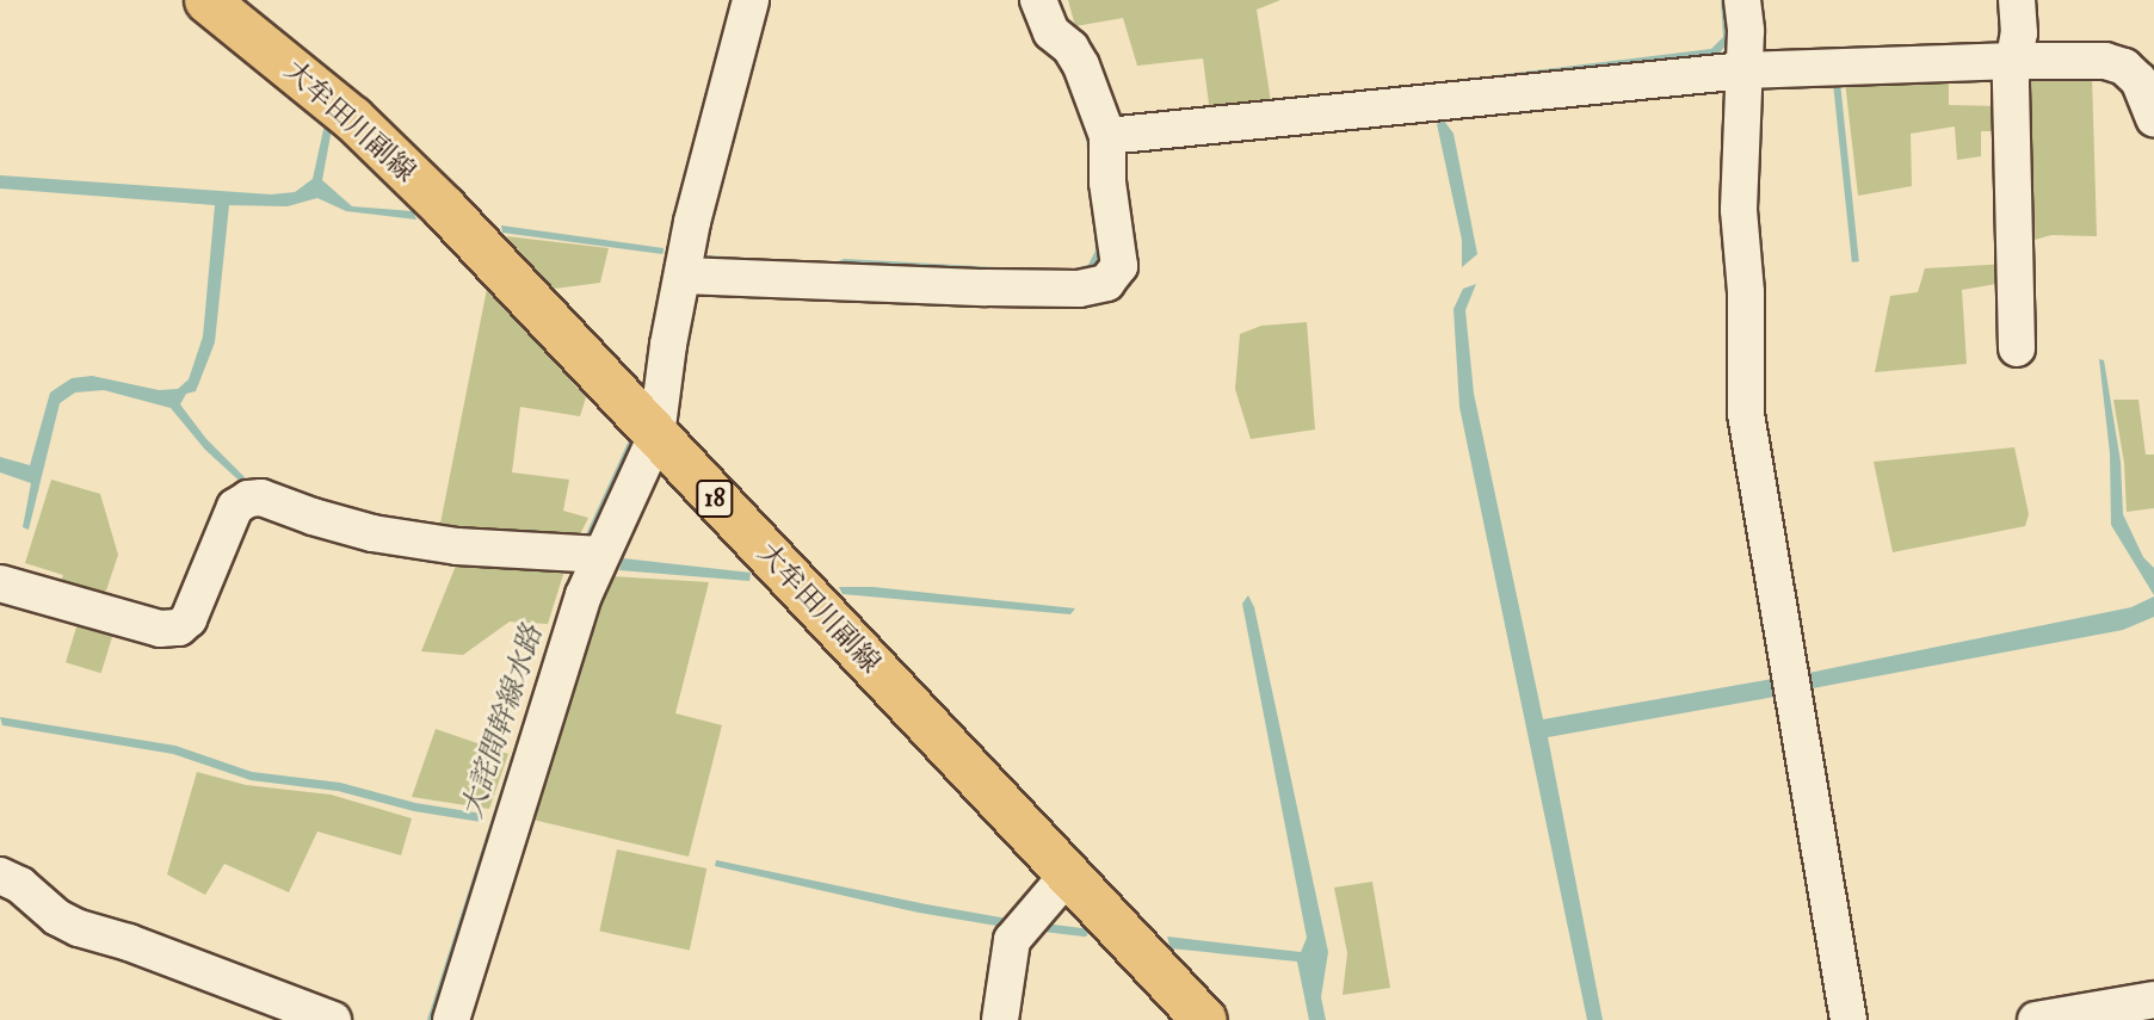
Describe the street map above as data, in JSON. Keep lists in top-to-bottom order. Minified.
{"streets":{"main road":["大牟田川副線","18"]},"water":["大詫間幹線水路"]}
